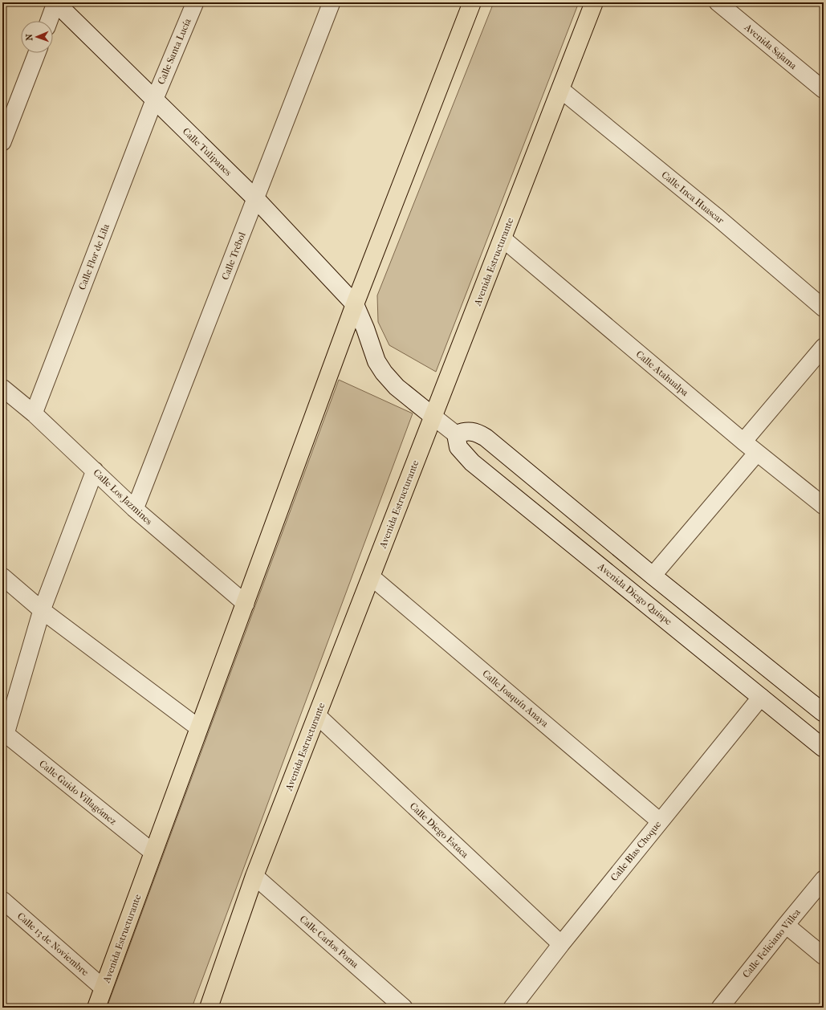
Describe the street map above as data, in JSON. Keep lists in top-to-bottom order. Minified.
{"streets":{"main road":["Avenida Estructurante"],"street":["Avenida Sajama","Calle Santa Lucía","Calle Tulipanes","Calle Inca Huascar","Calle Trébol","Calle Flor de Lila","Calle Atahualpa","Calle Los Jazmines","Avenida Diego Quispe","Calle Joaquín Anaya","Calle Guido Villagómez","Calle Diego Estaca","Calle Blas Choque","Calle Carlos Poma","Calle Feliciano Villca","Calle 13 de Noviembre"]},"crossings":[["Calle Santa Lucía","Calle Tulipanes"],["Calle Santa Lucía","Calle Flor de Lila"],["Calle Tulipanes","Calle Trébol"],["Calle Tulipanes","Calle Flor de Lila"],["Calle Tulipanes","Avenida Estructurante"],["Calle Inca Huascar","Avenida Estructurante"],["Calle Trébol","Calle Los Jazmines"],["Calle Flor de Lila","Calle Los Jazmines"],["Avenida Estructurante","Calle Atahualpa"],["Avenida Estructurante","Calle Los Jazmines"],["Avenida Estructurante","Calle Joaquín Anaya"],["Avenida Estructurante","Calle Guido Villagómez"],["Avenida Estructurante","Calle Diego Estaca"],["Avenida Estructurante","Calle Carlos Poma"],["Avenida Estructurante","Calle 13 de Noviembre"],["Avenida Diego Quispe","Calle Blas Choque"],["Calle Joaquín Anaya","Calle Blas Choque"],["Calle Diego Estaca","Calle Blas Choque"]],"north":"left"}
